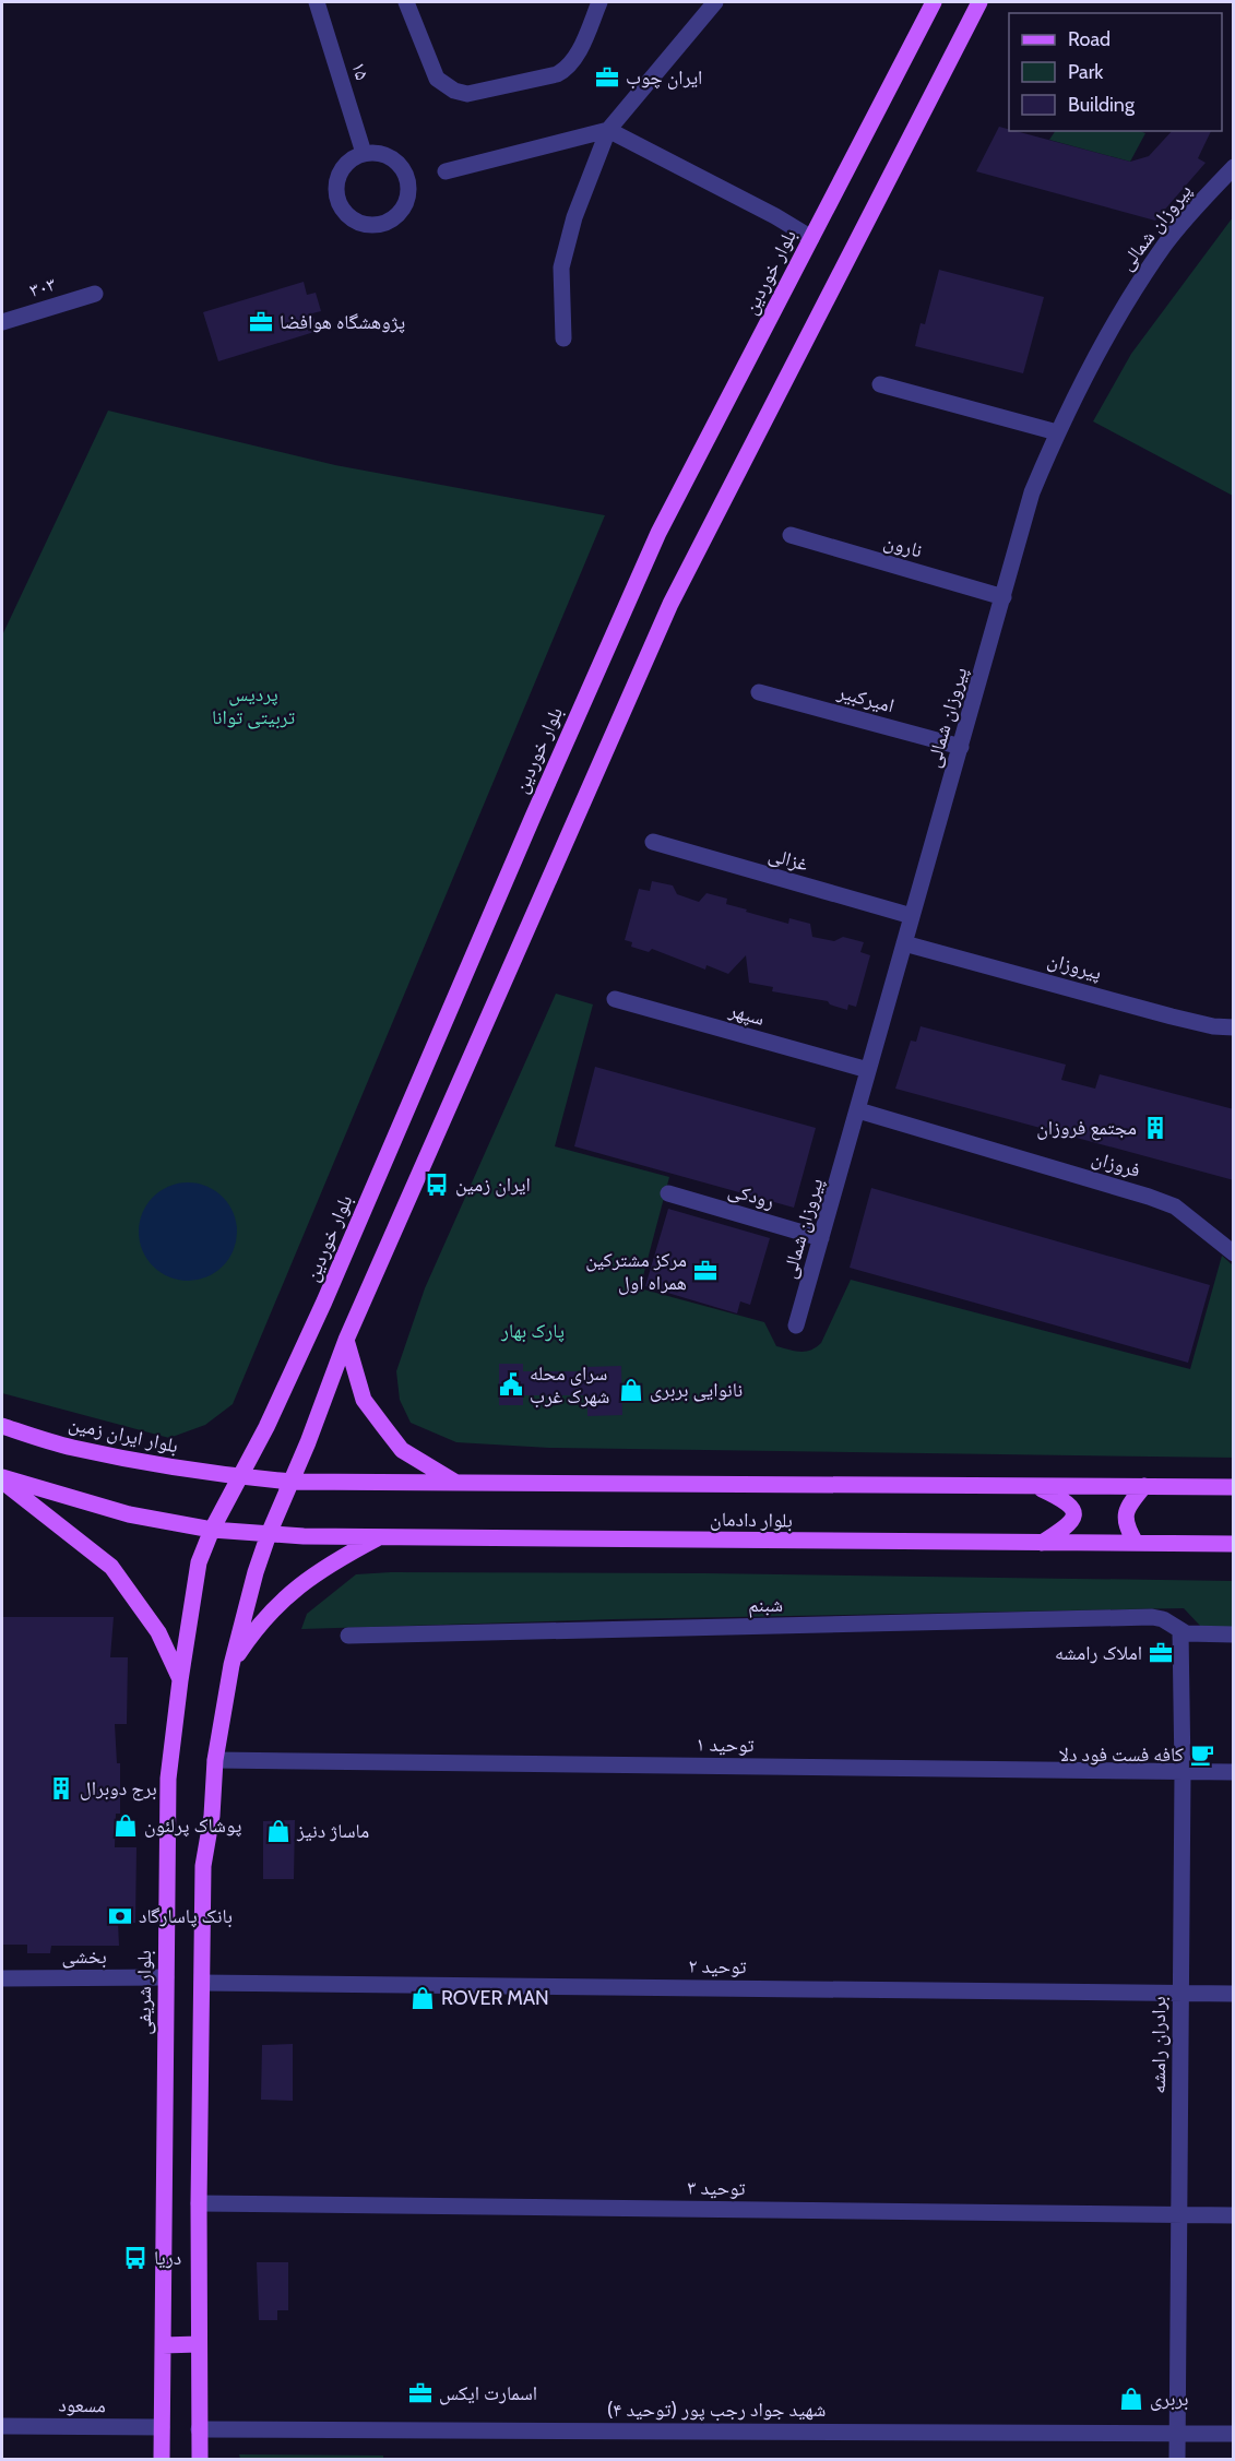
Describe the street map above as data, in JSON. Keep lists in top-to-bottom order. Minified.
{"streets":{"main road":["بلوار خوردین","بلوار ایران زمین","بلوار دادمان","بلوار شریفی"],"street":["۱۵","پیروزان شمالی","۳۰۳","نارون","امیرکبیر","غزالی","پیروزان","سپهر","فروزان","رودکی","شبنم","توحید ۱","بخشی","توحید ۲","برادران رامشه","توحید ۳","مسعود","شهید جواد رجب پور (توحید ۴)"]},"crossings":[["پیروزان شمالی","نارون"],["پیروزان شمالی","امیرکبیر"],["پیروزان شمالی","غزالی"],["پیروزان شمالی","پیروزان"],["پیروزان شمالی","سپهر"],["پیروزان شمالی","فروزان"],["پیروزان شمالی","رودکی"],["بلوار خوردین","بلوار ایران زمین"],["بلوار خوردین","بلوار دادمان"],["بلوار خوردین","بلوار شریفی"],["بلوار ایران زمین","بلوار دادمان"],["بلوار دادمان","بلوار شریفی"],["شبنم","برادران رامشه"],["توحید ۱","برادران رامشه"],["بخشی","بلوار شریفی"],["توحید ۲","برادران رامشه"],["بلوار شریفی","مسعود"],["برادران رامشه","توحید ۳"],["برادران رامشه","شهید جواد رجب پور (توحید ۴)"]],"parks":["پردیس تربیتی توانا","پارک بهار"],"places":{"office":["ایران چوب","پژوهشگاه هوافضا","مرکز مشترکین همراه اول","املاک رامشه","اسمارت ایکس"],"building":["مجتمع فروزان","برج دوبرال"],"bus stop":["ایران زمین","دریا"],"public building":["سرای محله شهرک غرب"],"shop":["نانوایی بربری","پوشاک پرلئون","ماساژ دنیز","ROVER MAN","بربری"],"cafe":["کافه فست فود دلا"],"bank":["بانک پاسارگاد"]},"legend":["Road","Park","Building"]}
